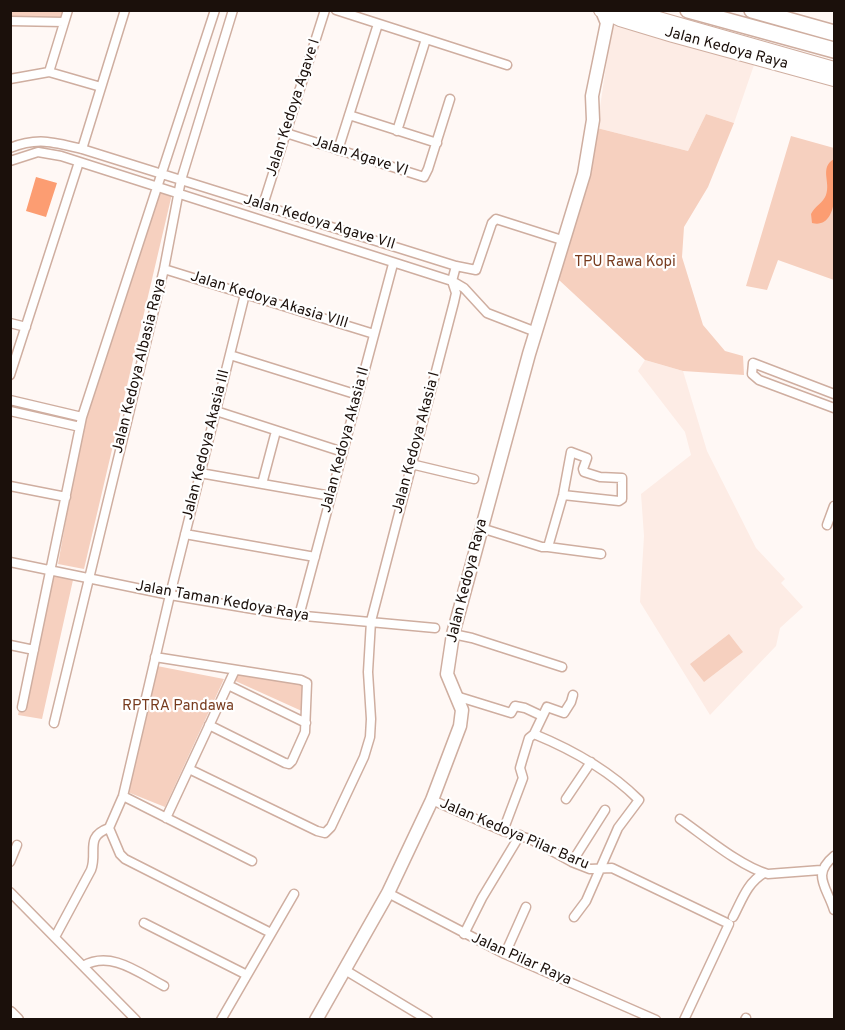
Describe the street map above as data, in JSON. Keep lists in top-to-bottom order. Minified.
{"streets":{"main road":["Jalan Kedoya Raya"],"street":["Jalan Kedoya Agave I","Jalan Agave VI","Jalan Kedoya Agave VII","Jalan Kedoya Akasia VIII","Jalan Kedoya Albasia Raya","Jalan Kedoya Akasia II","Jalan Kedoya Akasia I","Jalan Kedoya Akasia III","Jalan Taman Kedoya Raya","Jalan Kedoya Pilar Baru","Jalan Pilar Raya"]},"crossings":[["Jalan Kedoya Raya","Jalan Kedoya Pilar Baru"],["Jalan Kedoya Raya","Jalan Pilar Raya"],["Jalan Kedoya Agave I","Jalan Agave VI"],["Jalan Kedoya Agave I","Jalan Kedoya Agave VII"],["Jalan Kedoya Agave VII","Jalan Kedoya Albasia Raya"],["Jalan Kedoya Agave VII","Jalan Kedoya Akasia I"],["Jalan Kedoya Akasia VIII","Jalan Kedoya Albasia Raya"],["Jalan Kedoya Akasia VIII","Jalan Kedoya Akasia II"],["Jalan Kedoya Akasia VIII","Jalan Kedoya Akasia III"],["Jalan Kedoya Albasia Raya","Jalan Taman Kedoya Raya"],["Jalan Kedoya Akasia II","Jalan Taman Kedoya Raya"],["Jalan Kedoya Akasia I","Jalan Taman Kedoya Raya"],["Jalan Kedoya Akasia III","Jalan Taman Kedoya Raya"]],"parks":["TPU Rawa Kopi","RPTRA Pandawa"]}
